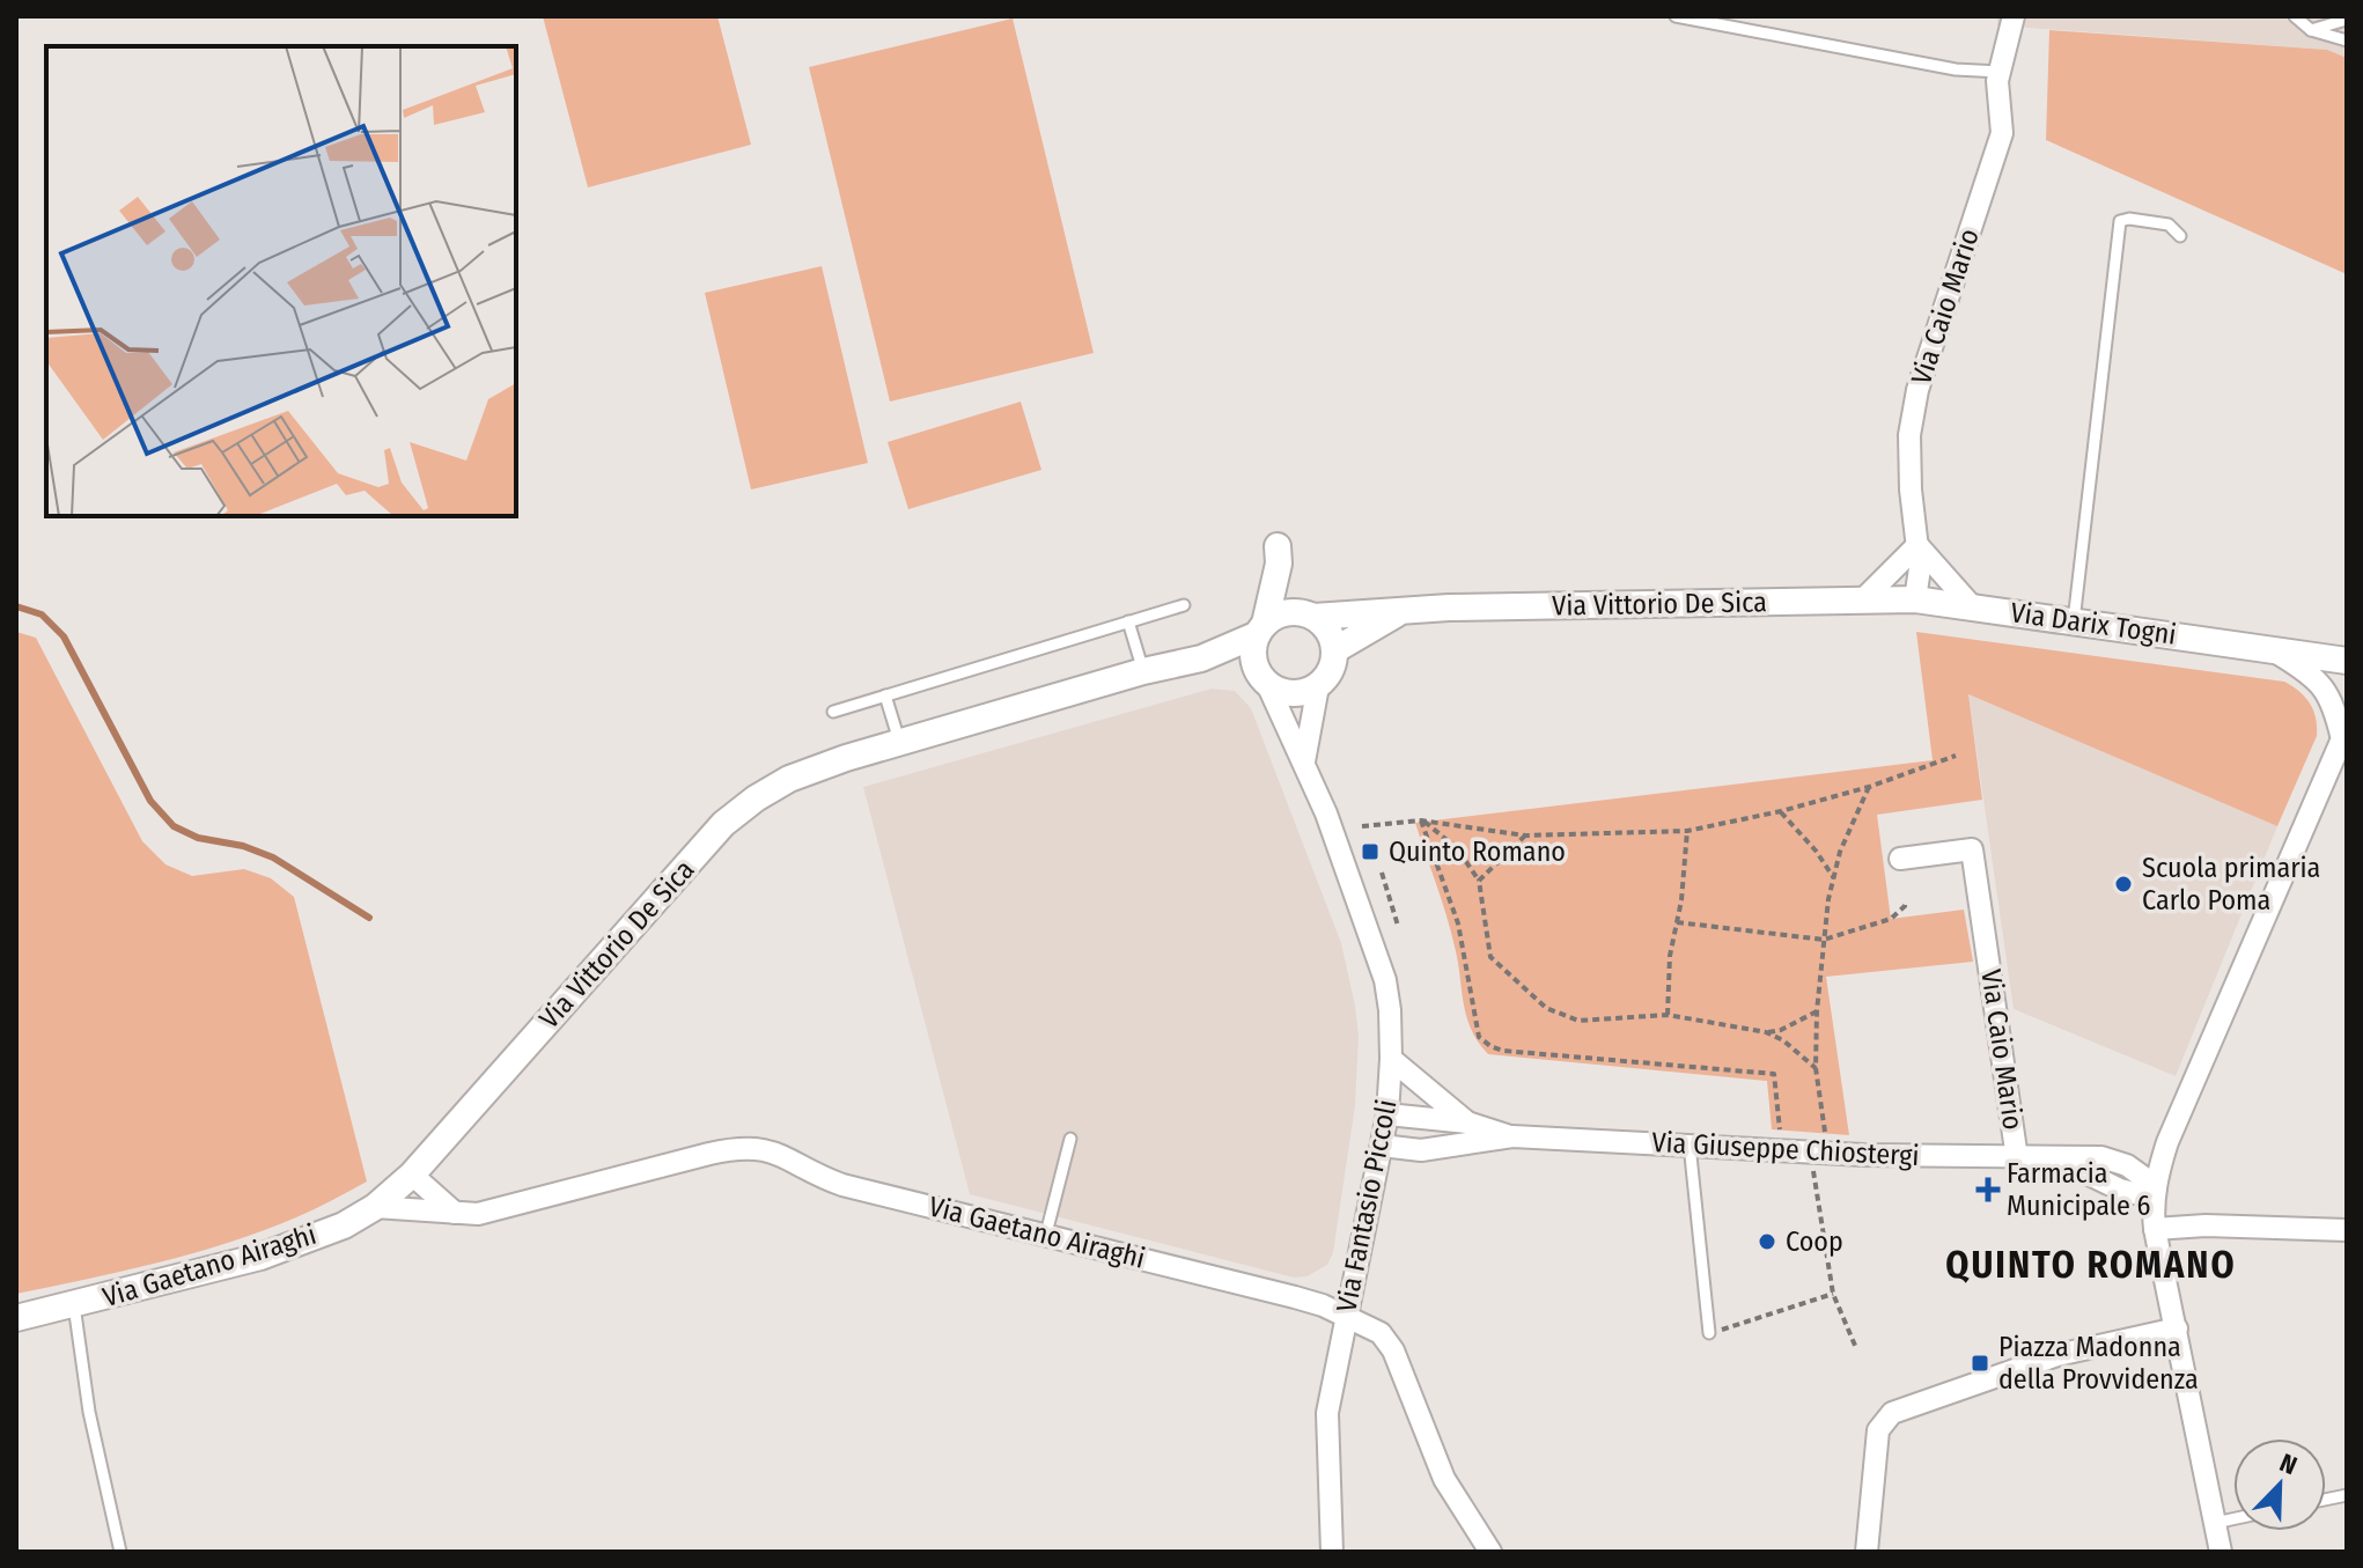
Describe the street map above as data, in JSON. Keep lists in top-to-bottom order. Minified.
{"streets":{"street":["Via Caio Mario","Via Vittorio De Sica","Via Darix Togni","Via Giuseppe Chiostergi","Via Fantasio Piccoli","Via Gaetano Airaghi"]},"crossings":[["Via Caio Mario","Via Vittorio De Sica"],["Via Caio Mario","Via Darix Togni"],["Via Caio Mario","Via Giuseppe Chiostergi"],["Via Vittorio De Sica","Via Darix Togni"],["Via Vittorio De Sica","Via Fantasio Piccoli"],["Via Vittorio De Sica","Via Gaetano Airaghi"],["Via Giuseppe Chiostergi","Via Fantasio Piccoli"],["Via Fantasio Piccoli","Via Gaetano Airaghi"]],"districts":["QUINTO ROMANO"],"places":{"transit":["Quinto Romano","Piazza Madonna della Provvidenza"],"other":["Scuola primaria Carlo Poma","Coop"],"health":["Farmacia Municipale 6"]},"north":"top right"}
